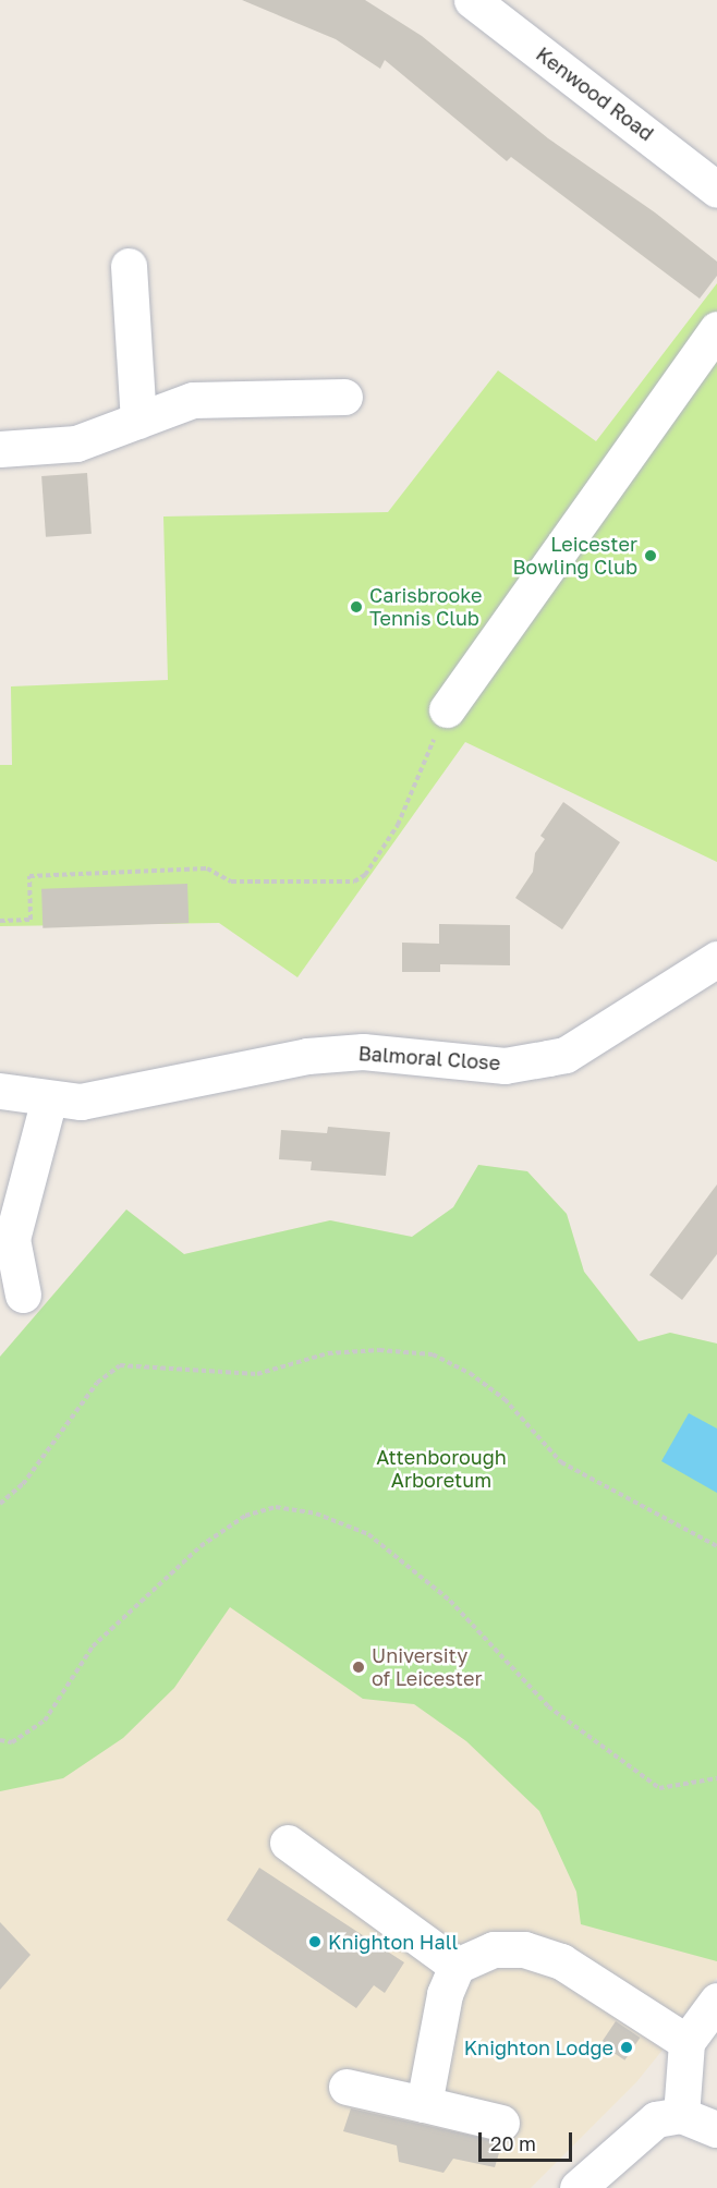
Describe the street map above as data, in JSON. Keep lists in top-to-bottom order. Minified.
{"streets":{"street":["Kenwood Road","Balmoral Close"]},"parks":["Attenborough Arboretum"],"places":["Leicester Bowling Club","Carisbrooke Tennis Club","University of Leicester","Knighton Hall","Knighton Lodge"],"scale_bar":"20 m"}
